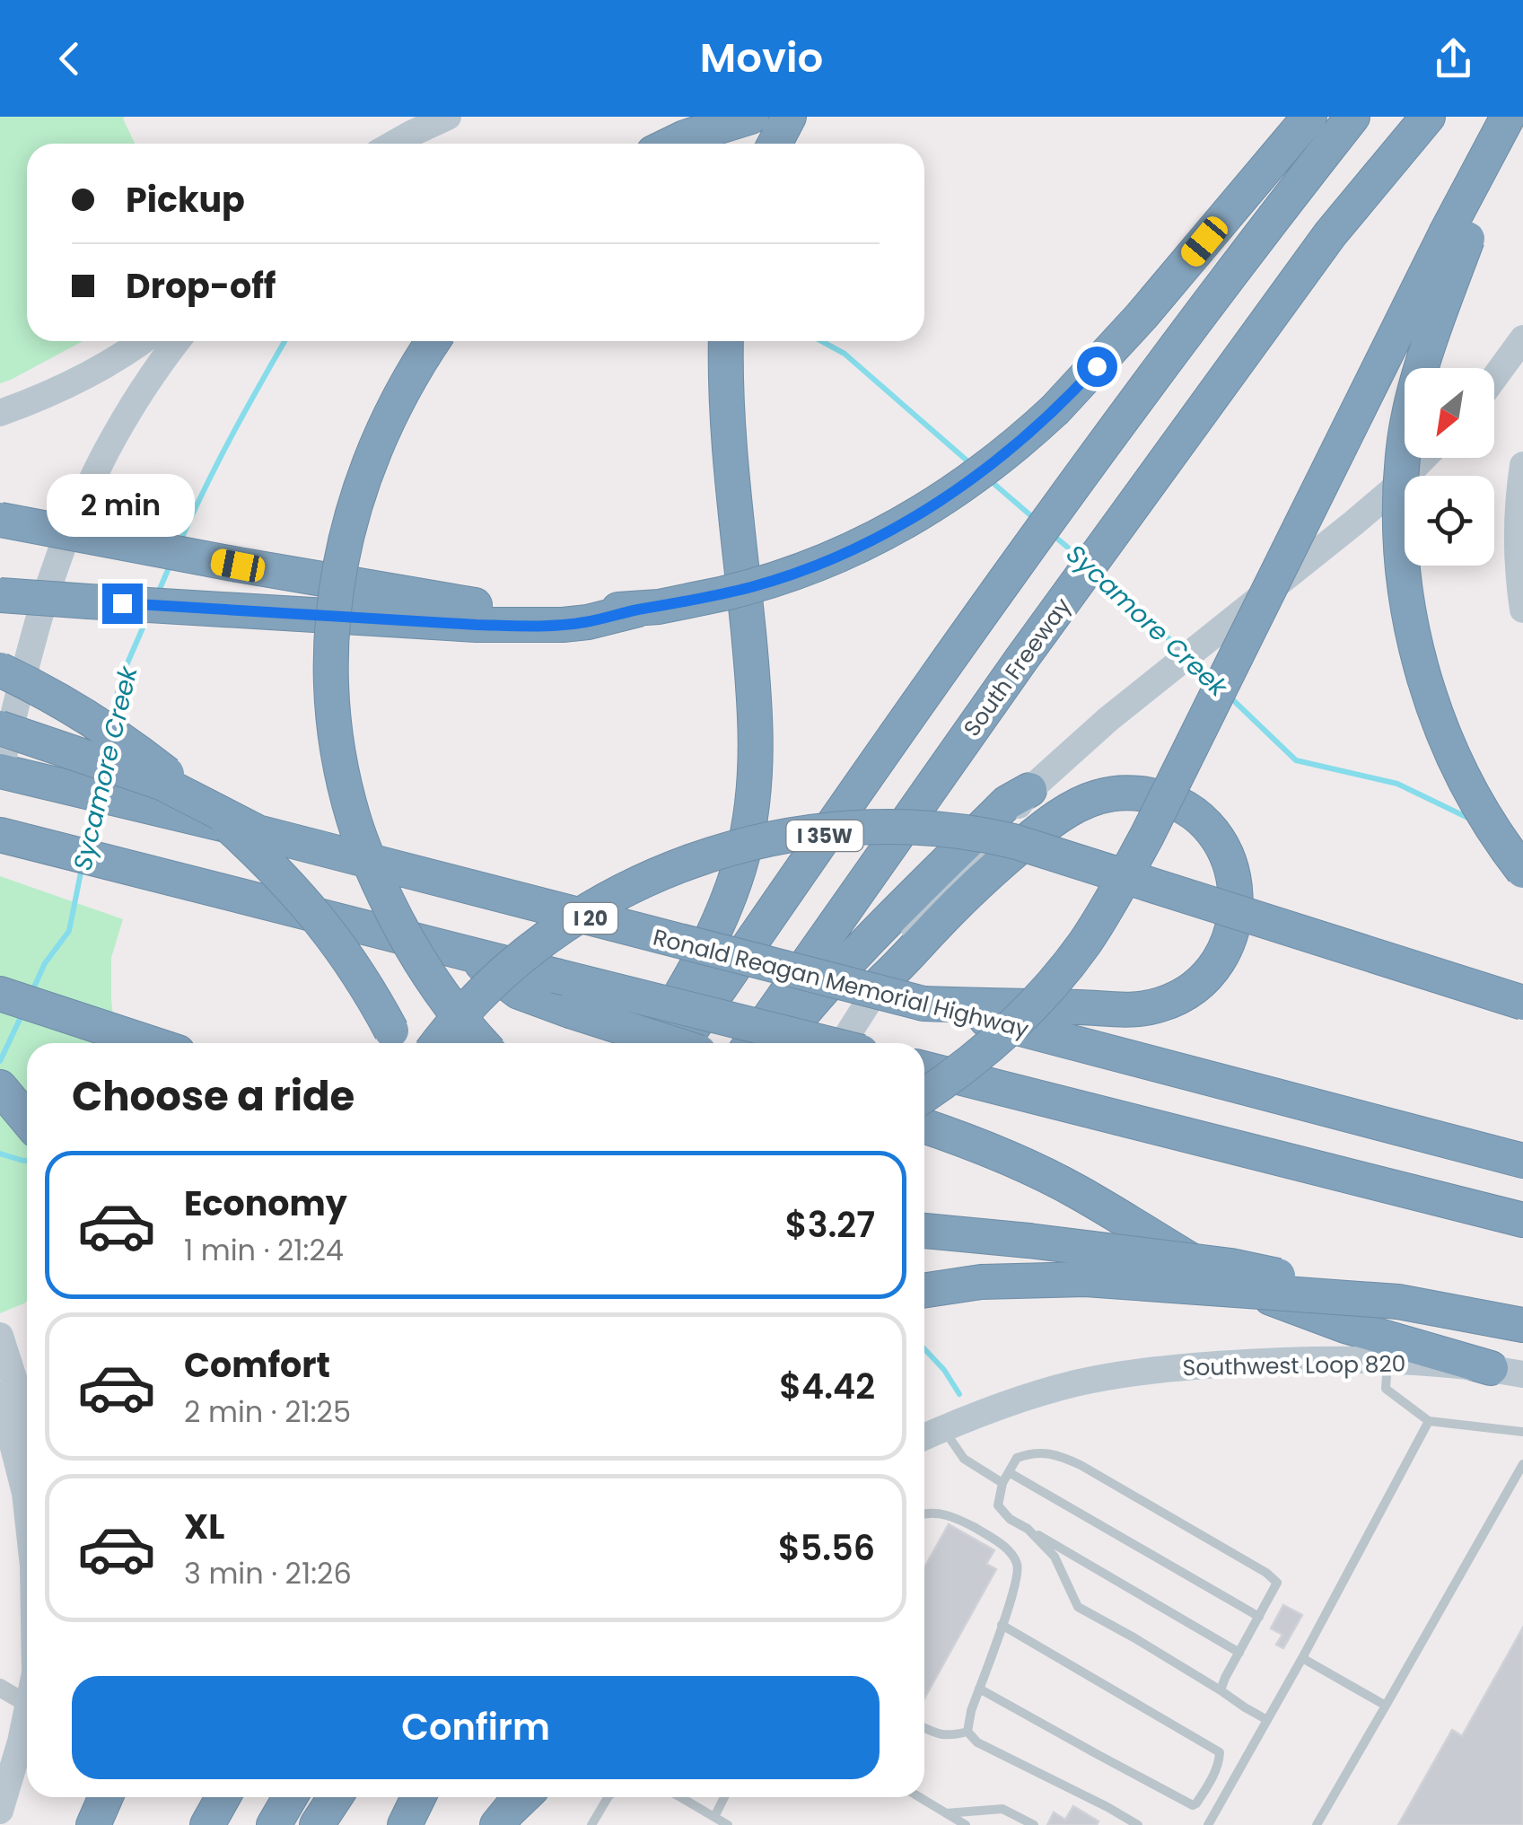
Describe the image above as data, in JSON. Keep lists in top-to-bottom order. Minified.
{"streets":{"highway":["South Freeway","I 35W","I 20","Ronald Reagan Memorial Highway"],"main road":["Southwest Loop 820"]},"water":["Sycamore Creek"],"north":"bottom left","page":{"header":"Movio","banner":["Pickup","Drop-off"],"bubble":"2 min","heading":"Choose a ride","list":[{"name":"Economy","note":"1 min · 21:24","value":"$3.27"},{"name":"Comfort","note":"2 min · 21:25","value":"$4.42"},{"name":"XL","note":"3 min · 21:26","value":"$5.56"}],"buttons":"Confirm"}}
